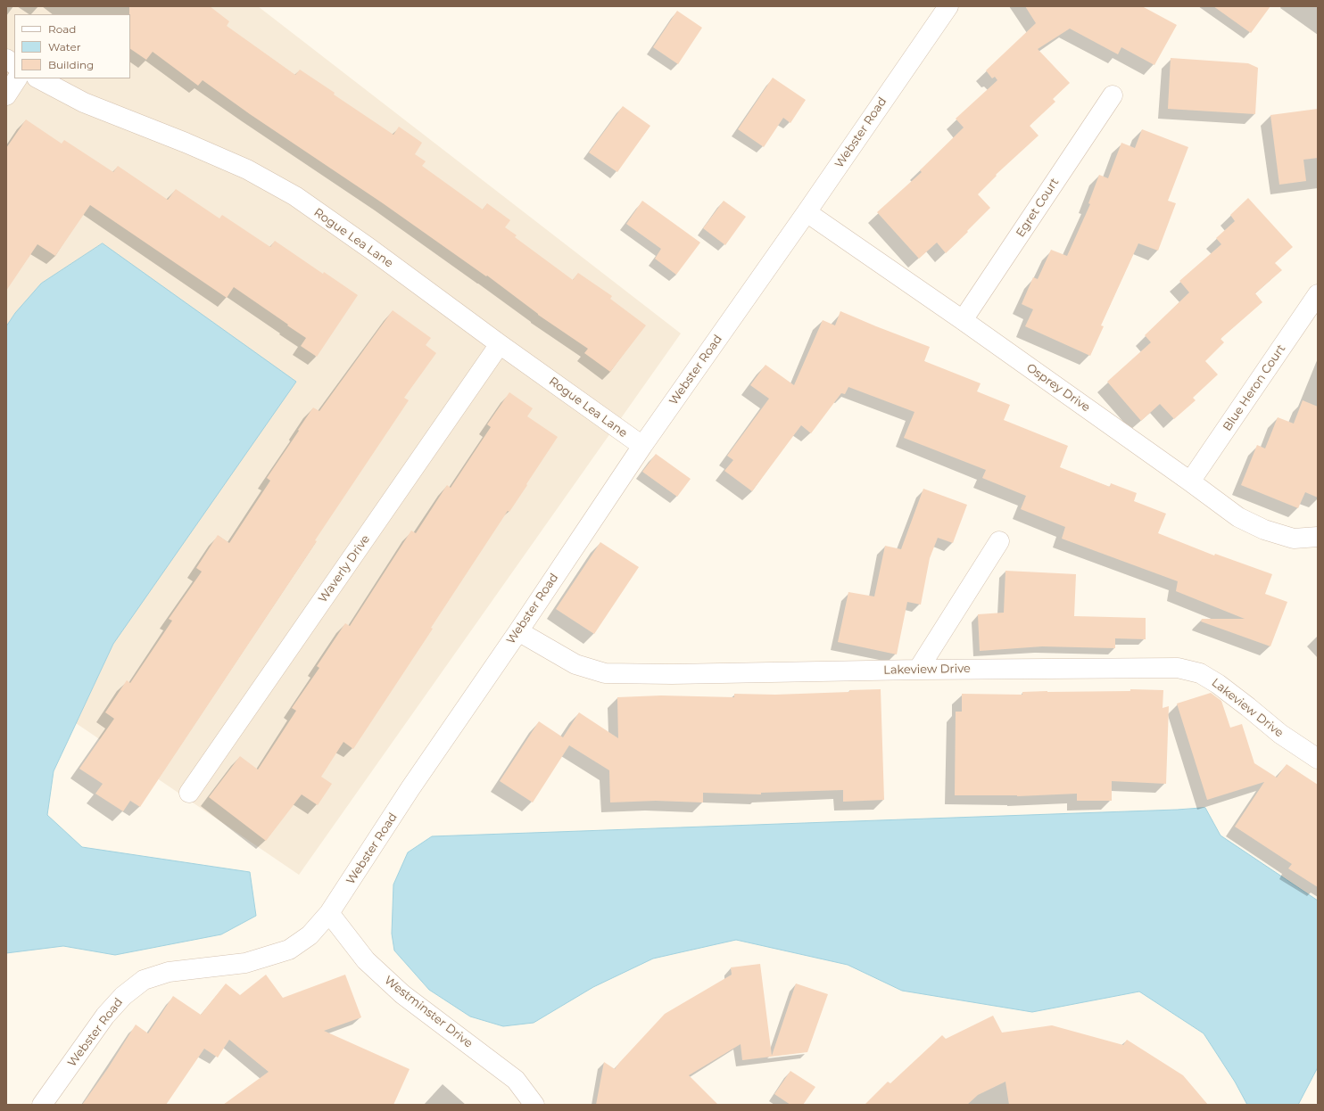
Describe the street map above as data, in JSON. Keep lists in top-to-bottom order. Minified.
{"streets":{"street":["Webster Road","Egret Court","Rogue Lea Lane","Osprey Drive","Blue Heron Court","Waverly Drive","Lakeview Drive","Westminster Drive"]},"crossings":[["Webster Road","Rogue Lea Lane"],["Webster Road","Osprey Drive"],["Webster Road","Lakeview Drive"],["Webster Road","Westminster Drive"],["Egret Court","Osprey Drive"],["Rogue Lea Lane","Waverly Drive"],["Osprey Drive","Blue Heron Court"]],"legend":["Road","Water","Building"]}
